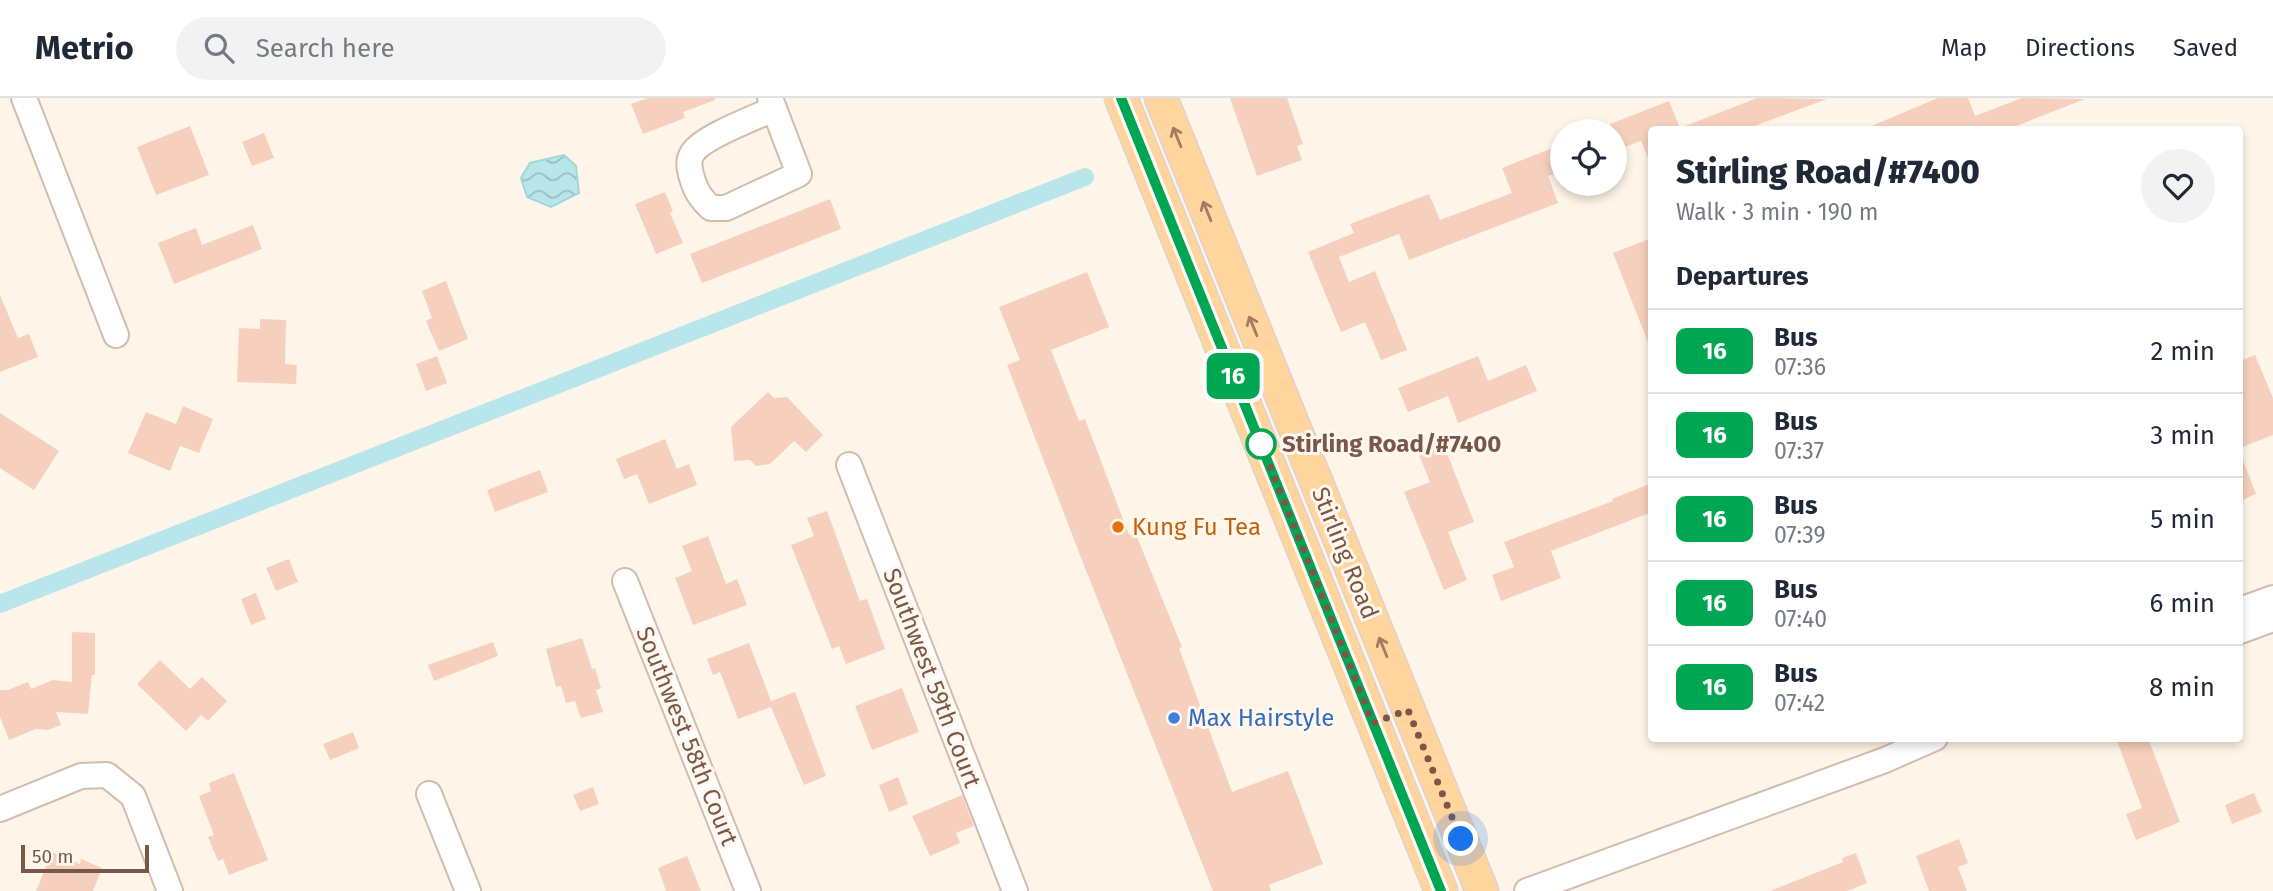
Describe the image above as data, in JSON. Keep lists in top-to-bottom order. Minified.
{"streets":{"main road":["Stirling Road"],"street":["Southwest 59th Court","Southwest 58th Court"]},"places":["Stirling Road/#7400","Kung Fu Tea","Max Hairstyle"],"lines":["bus line 16"],"scale_bar":"50 m","page":{"header":"Metrio","search":"Search here","nav":["Map","Directions","Saved"],"on_map":"16","heading":[["Stirling Road/#7400","Walk · 3 min · 190 m"],"Departures"],"list":[{"mark":"16","name":"Bus","note":"07:36","value":"2 min"},{"mark":"16","name":"Bus","note":"07:37","value":"3 min"},{"mark":"16","name":"Bus","note":"07:39","value":"5 min"},{"mark":"16","name":"Bus","note":"07:40","value":"6 min"},{"mark":"16","name":"Bus","note":"07:42","value":"8 min"}],"scale":"50 m"}}
